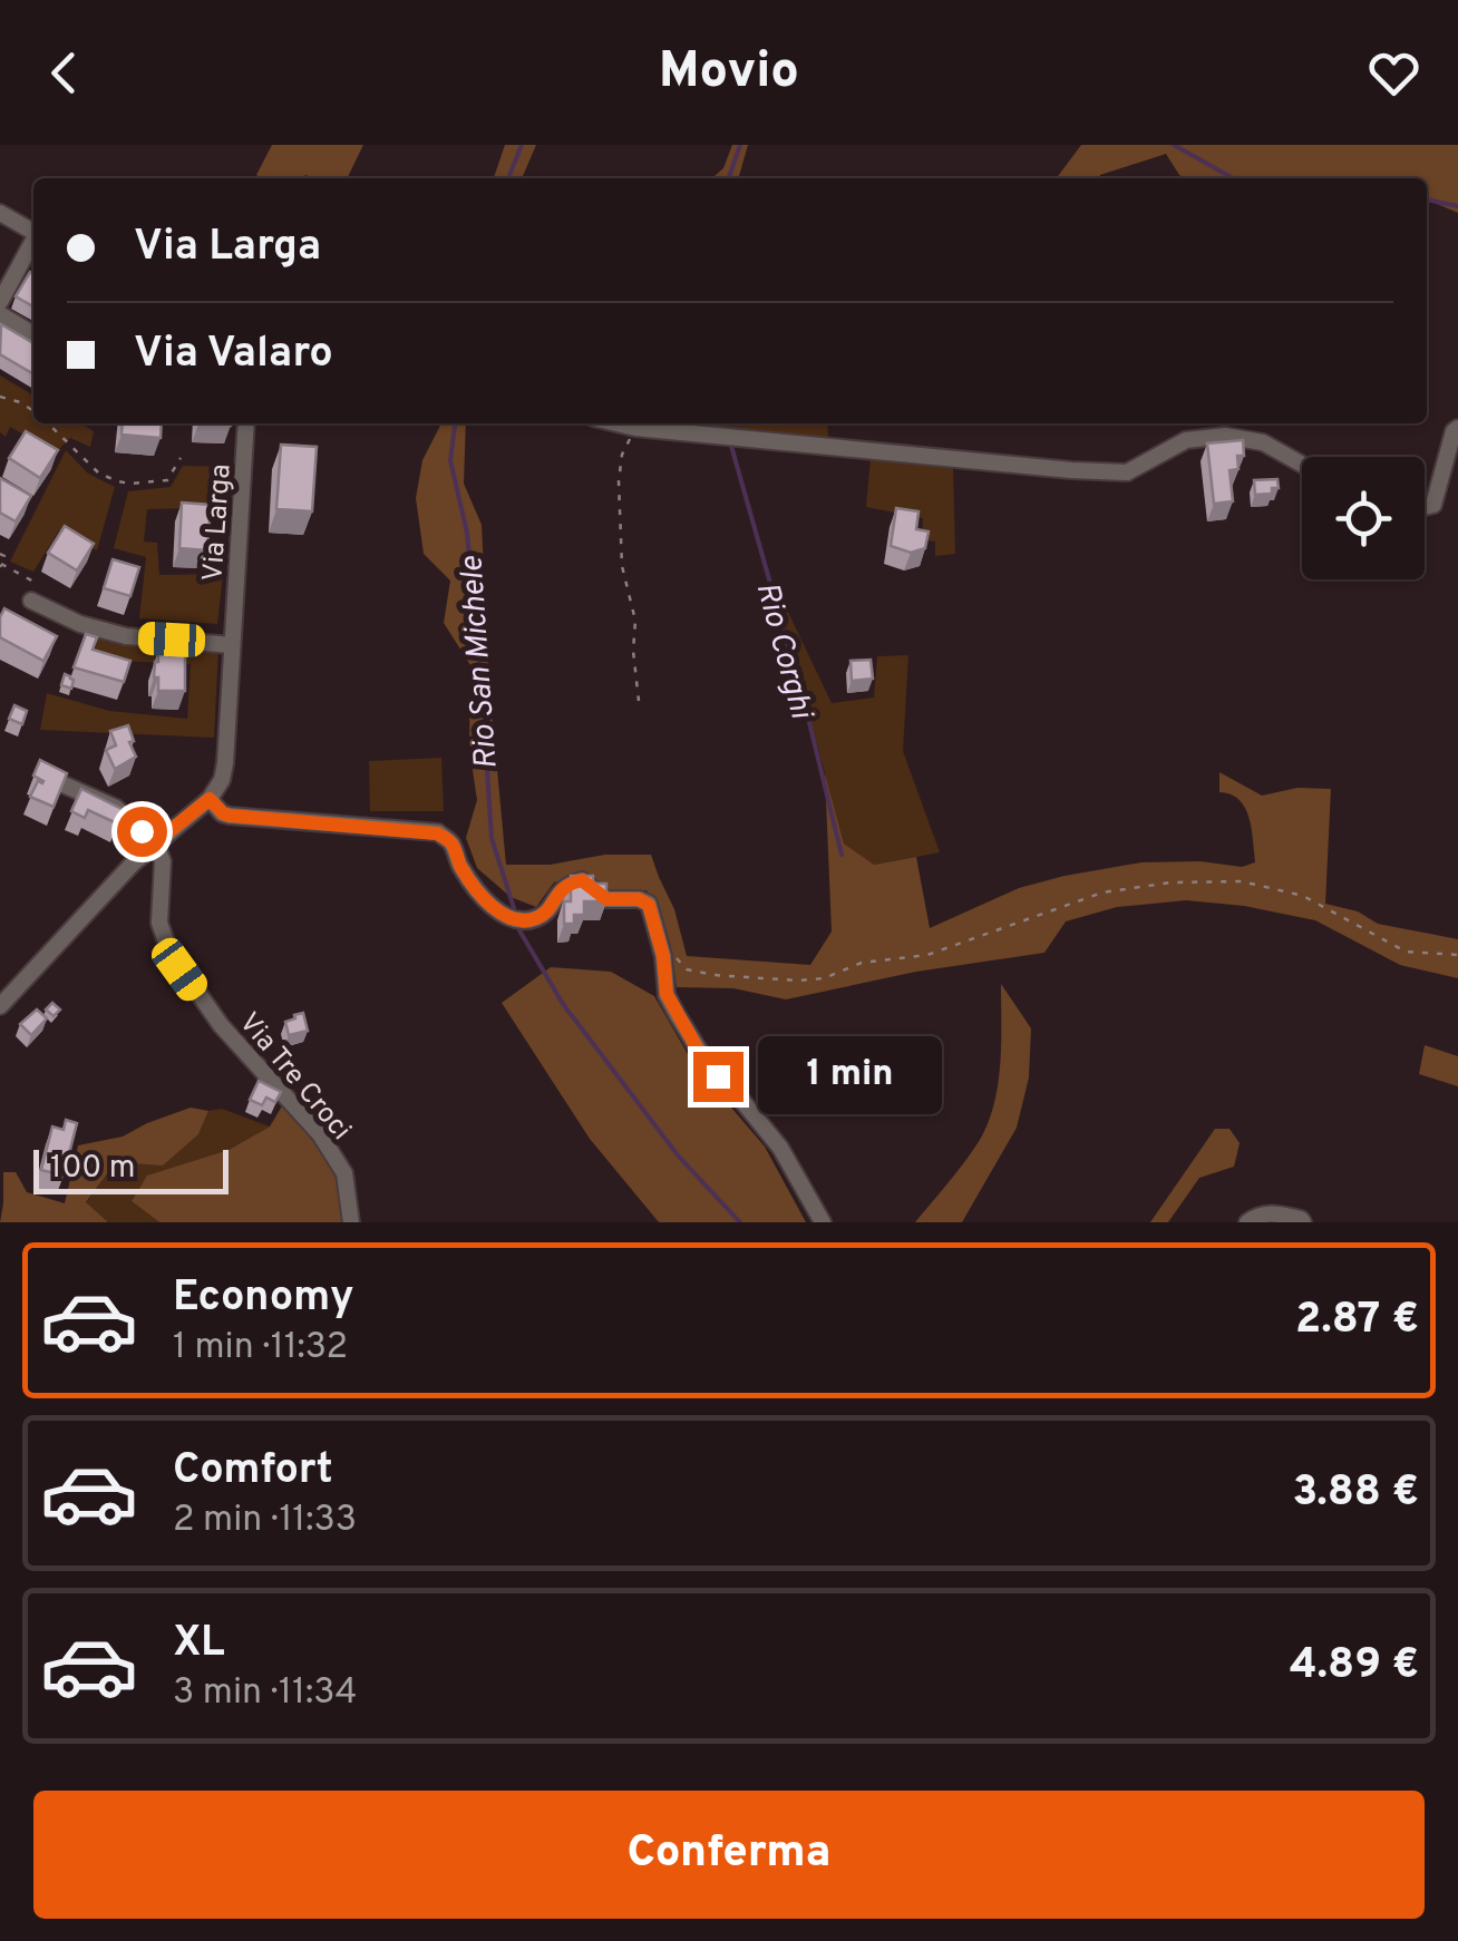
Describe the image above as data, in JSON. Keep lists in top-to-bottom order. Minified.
{"streets":{"street":["Via Larga","Via Tre Croci"]},"water":["Rio Corghi","Rio San Michele"],"scale_bar":"100 m","page":{"header":"Movio","banner":["Via Larga","Via Valaro"],"bubble":"1 min","scale":"100 m","list":[{"name":"Economy","note":"1 min · 11:32","value":"2.87 €"},{"name":"Comfort","note":"2 min · 11:33","value":"3.88 €"},{"name":"XL","note":"3 min · 11:34","value":"4.89 €"}],"buttons":"Conferma"}}
